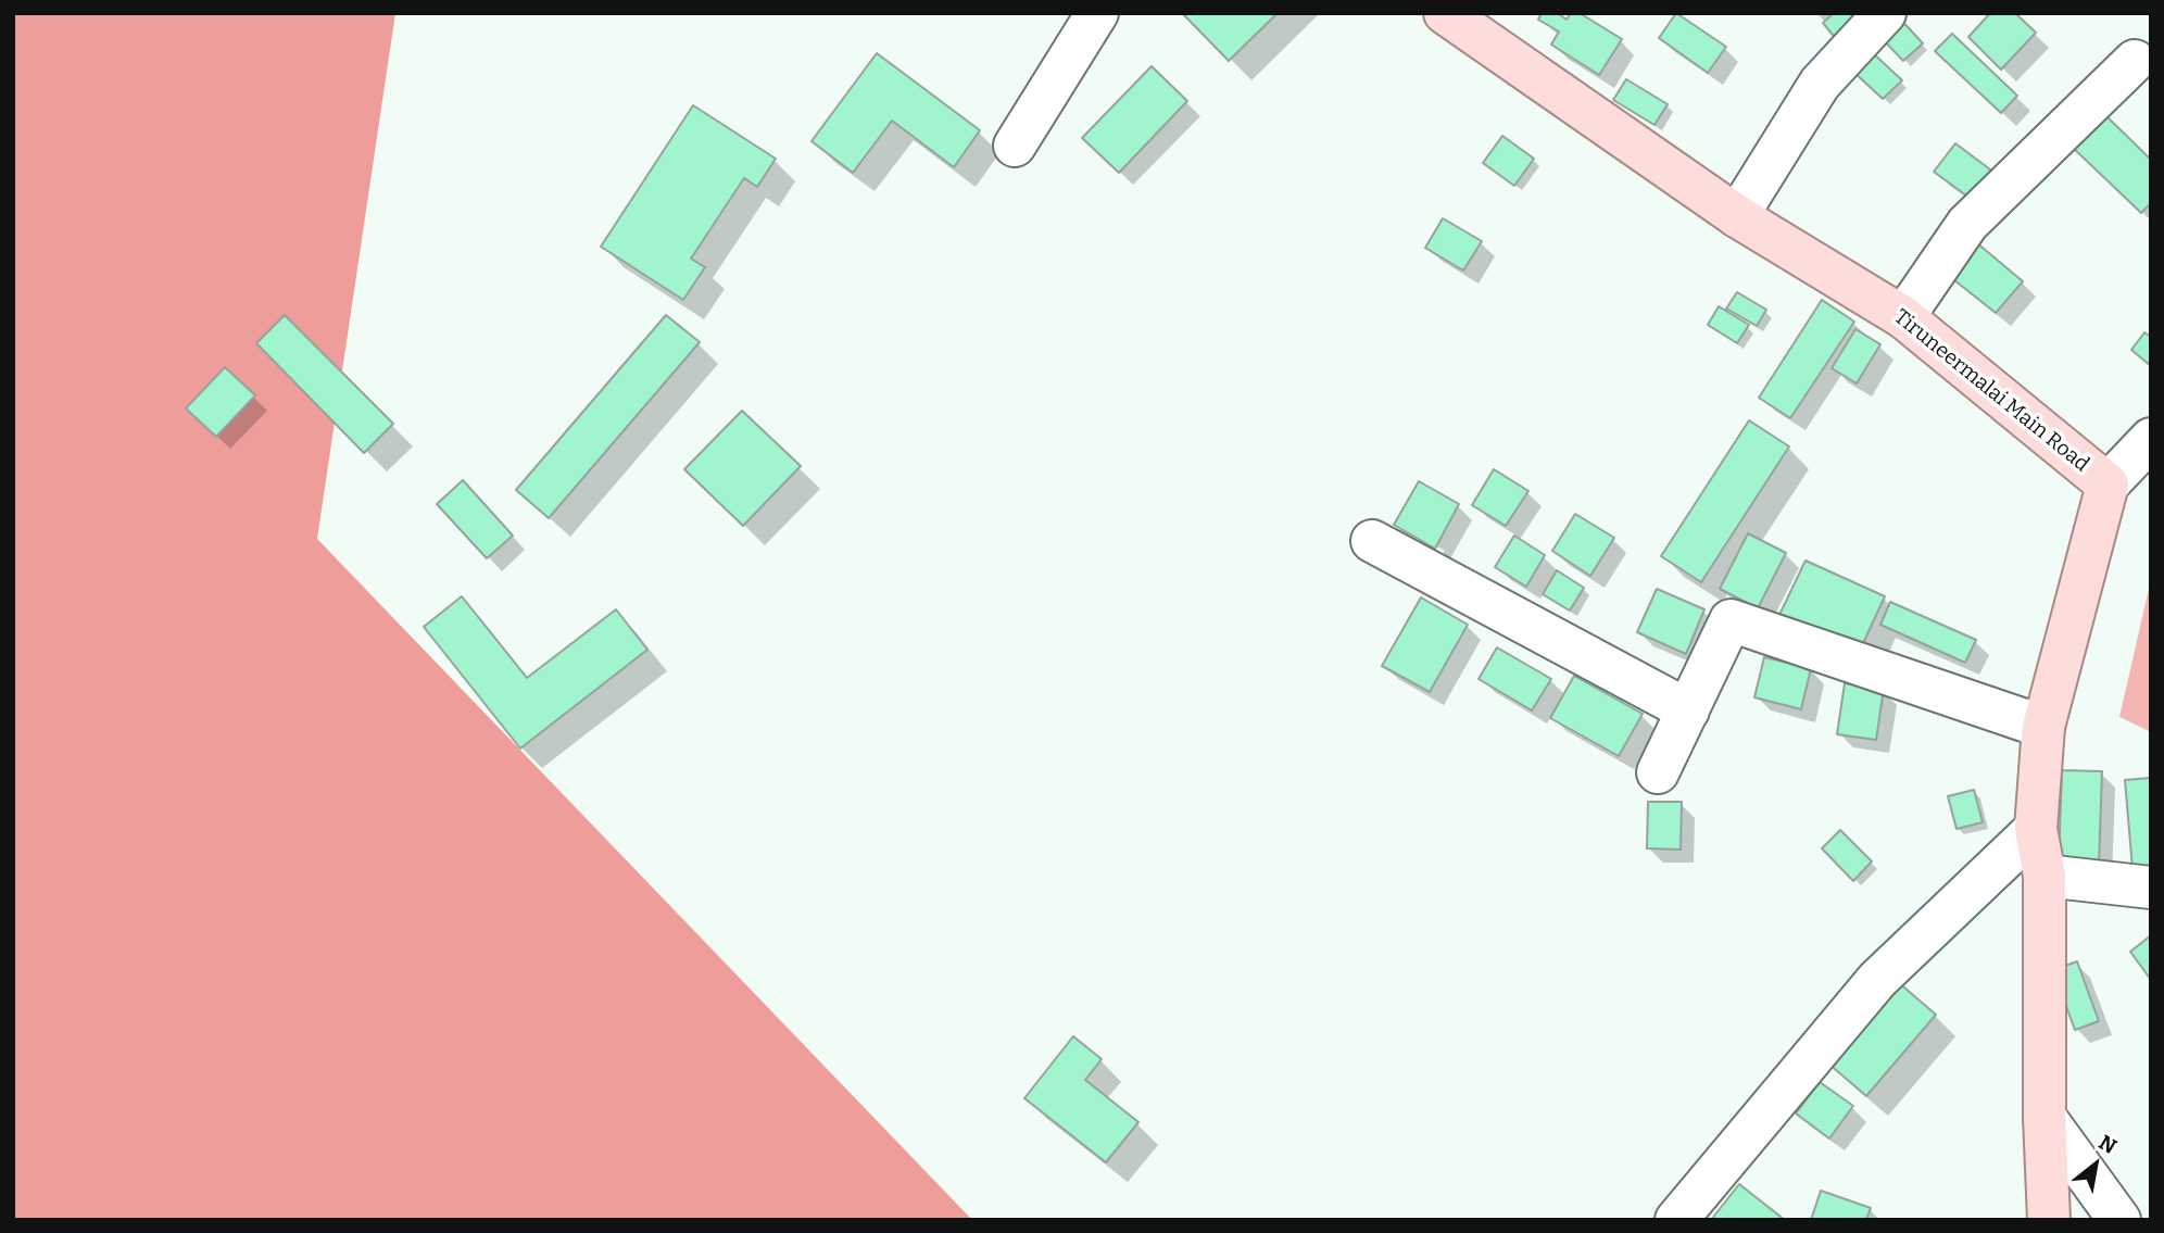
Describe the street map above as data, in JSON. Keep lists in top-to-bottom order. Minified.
{"streets":{"main road":["Tiruneermalai Main Road"]},"north":"top right"}
